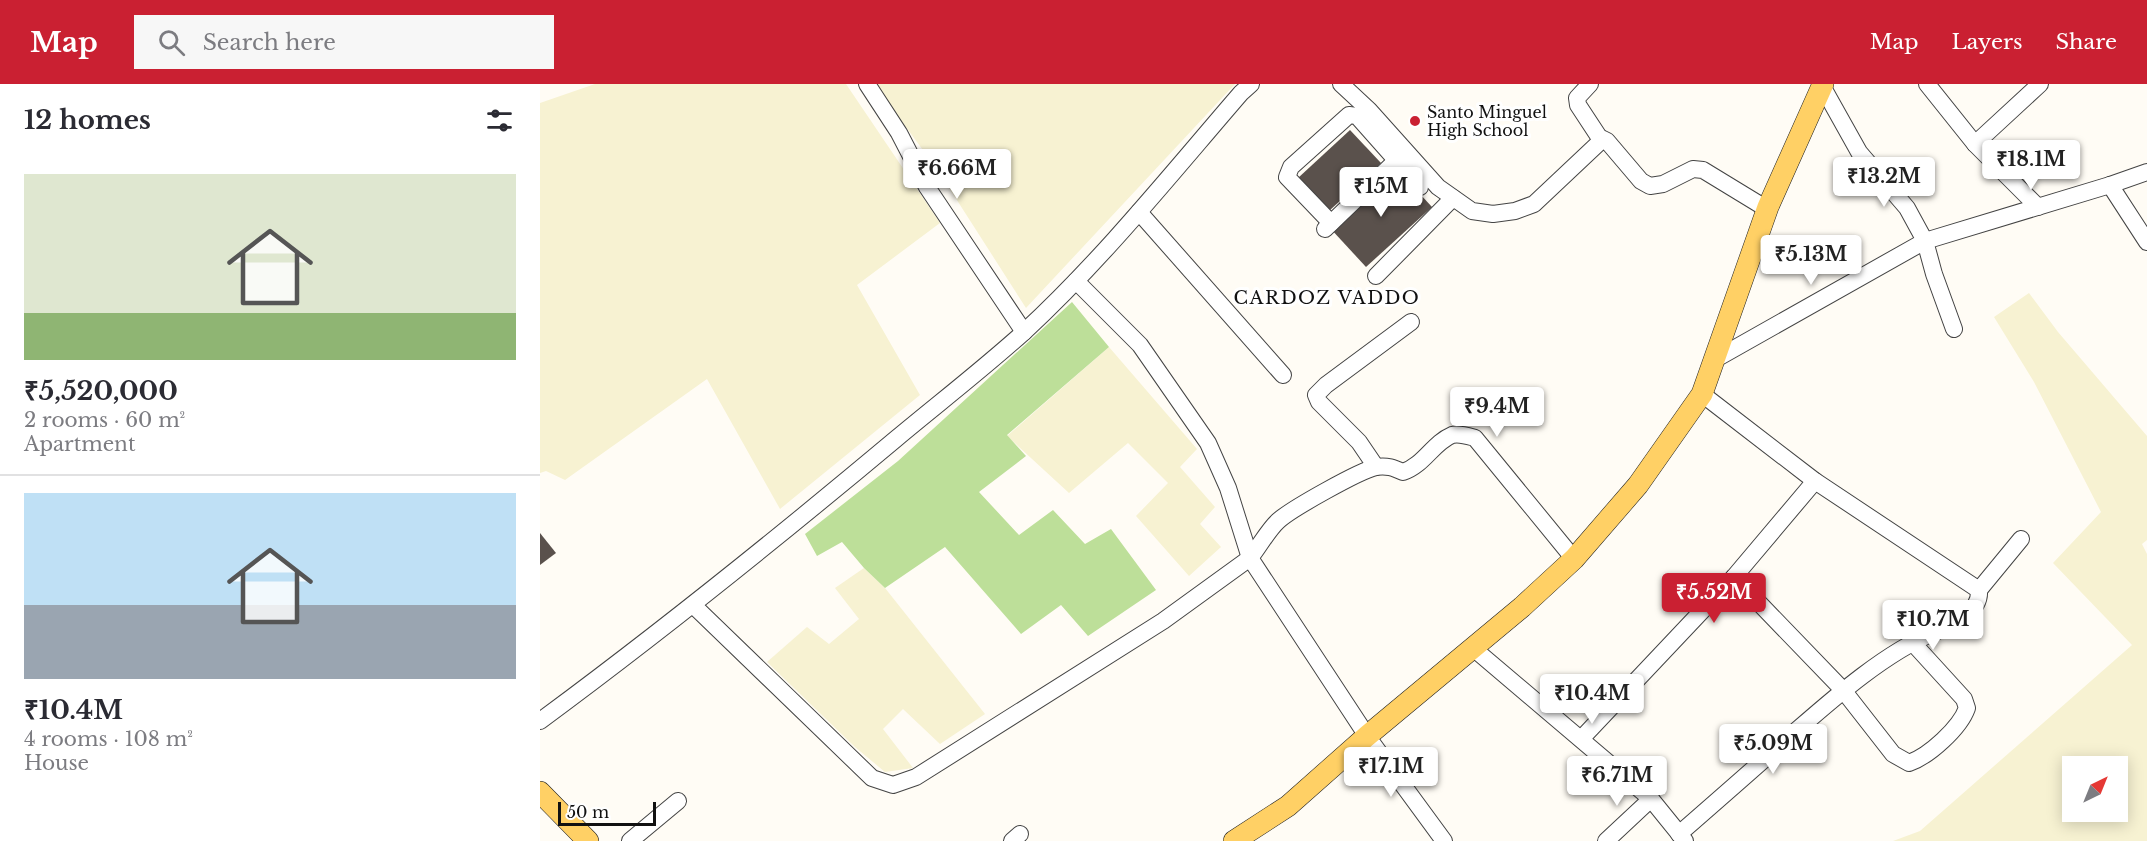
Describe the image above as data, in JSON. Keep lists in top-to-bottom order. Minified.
{"districts":["CARDOZ VADDO"],"places":["Santo Minguel High School"],"scale_bar":"50 m","north":"top right","page":{"header":"Map","search":"Search here","nav":["Map","Layers","Share"],"heading":"12 homes","price":["₹18.1M","₹6.66M","₹13.2M","₹15M","₹5.13M","₹9.4M","₹5.52M","₹10.7M","₹10.4M","₹5.09M","₹17.1M","₹6.71M"],"list":[{"name":"₹5,520,000","note":"2 rooms · 60 m² · Apartment"},{"name":"₹10.4M","note":"4 rooms · 108 m² · House"}],"scale":"50 m"}}
